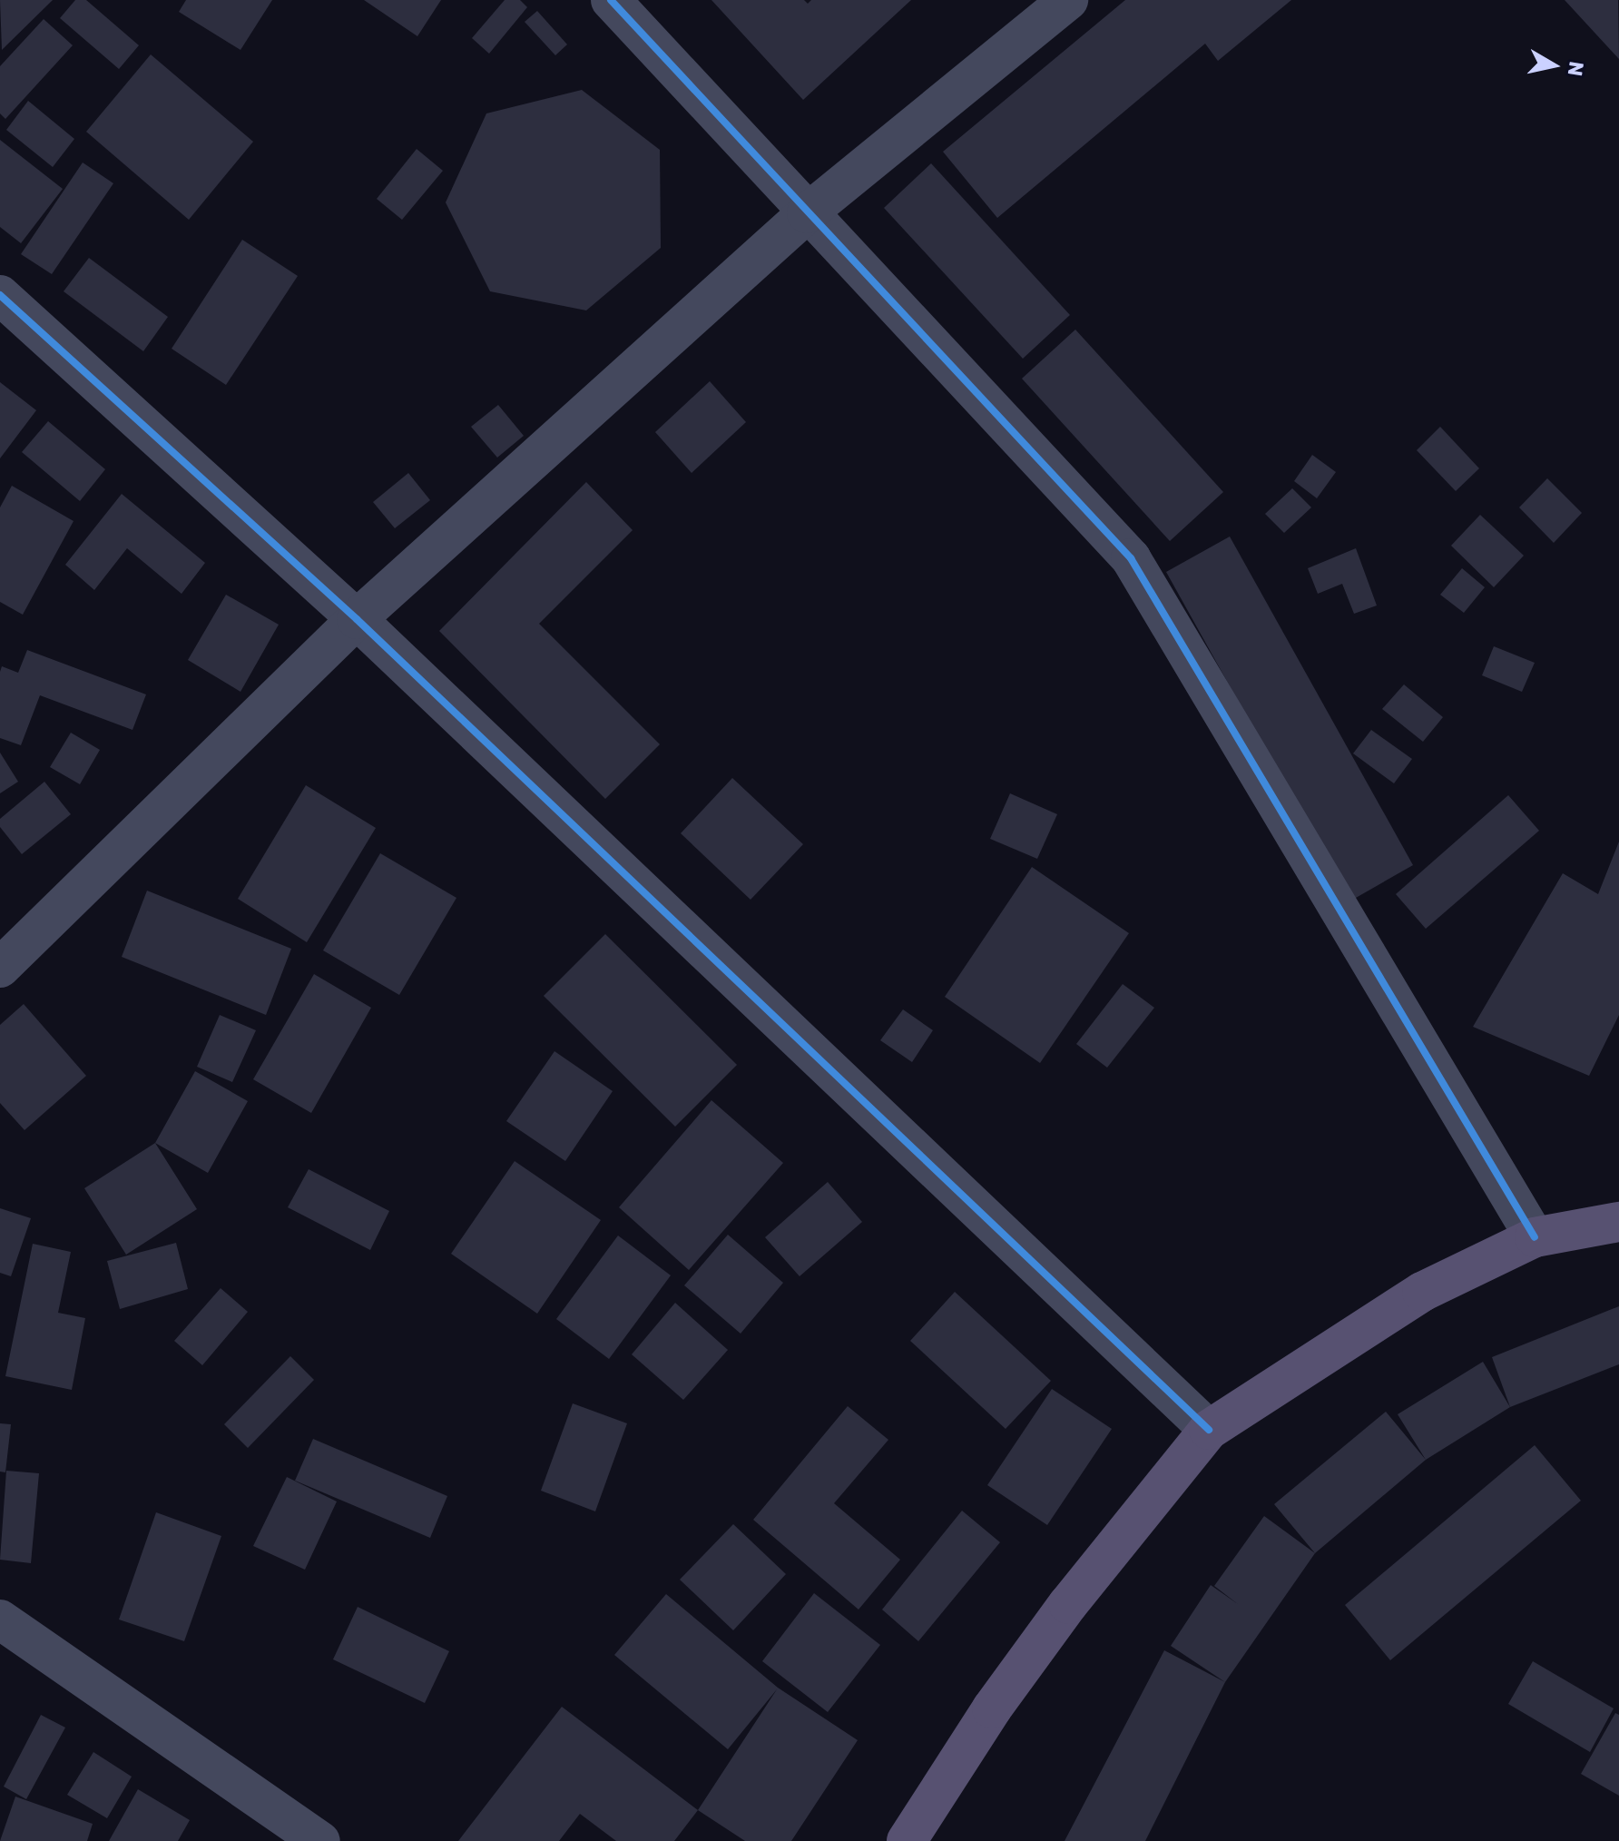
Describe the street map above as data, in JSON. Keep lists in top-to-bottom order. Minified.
{"north":"right"}
